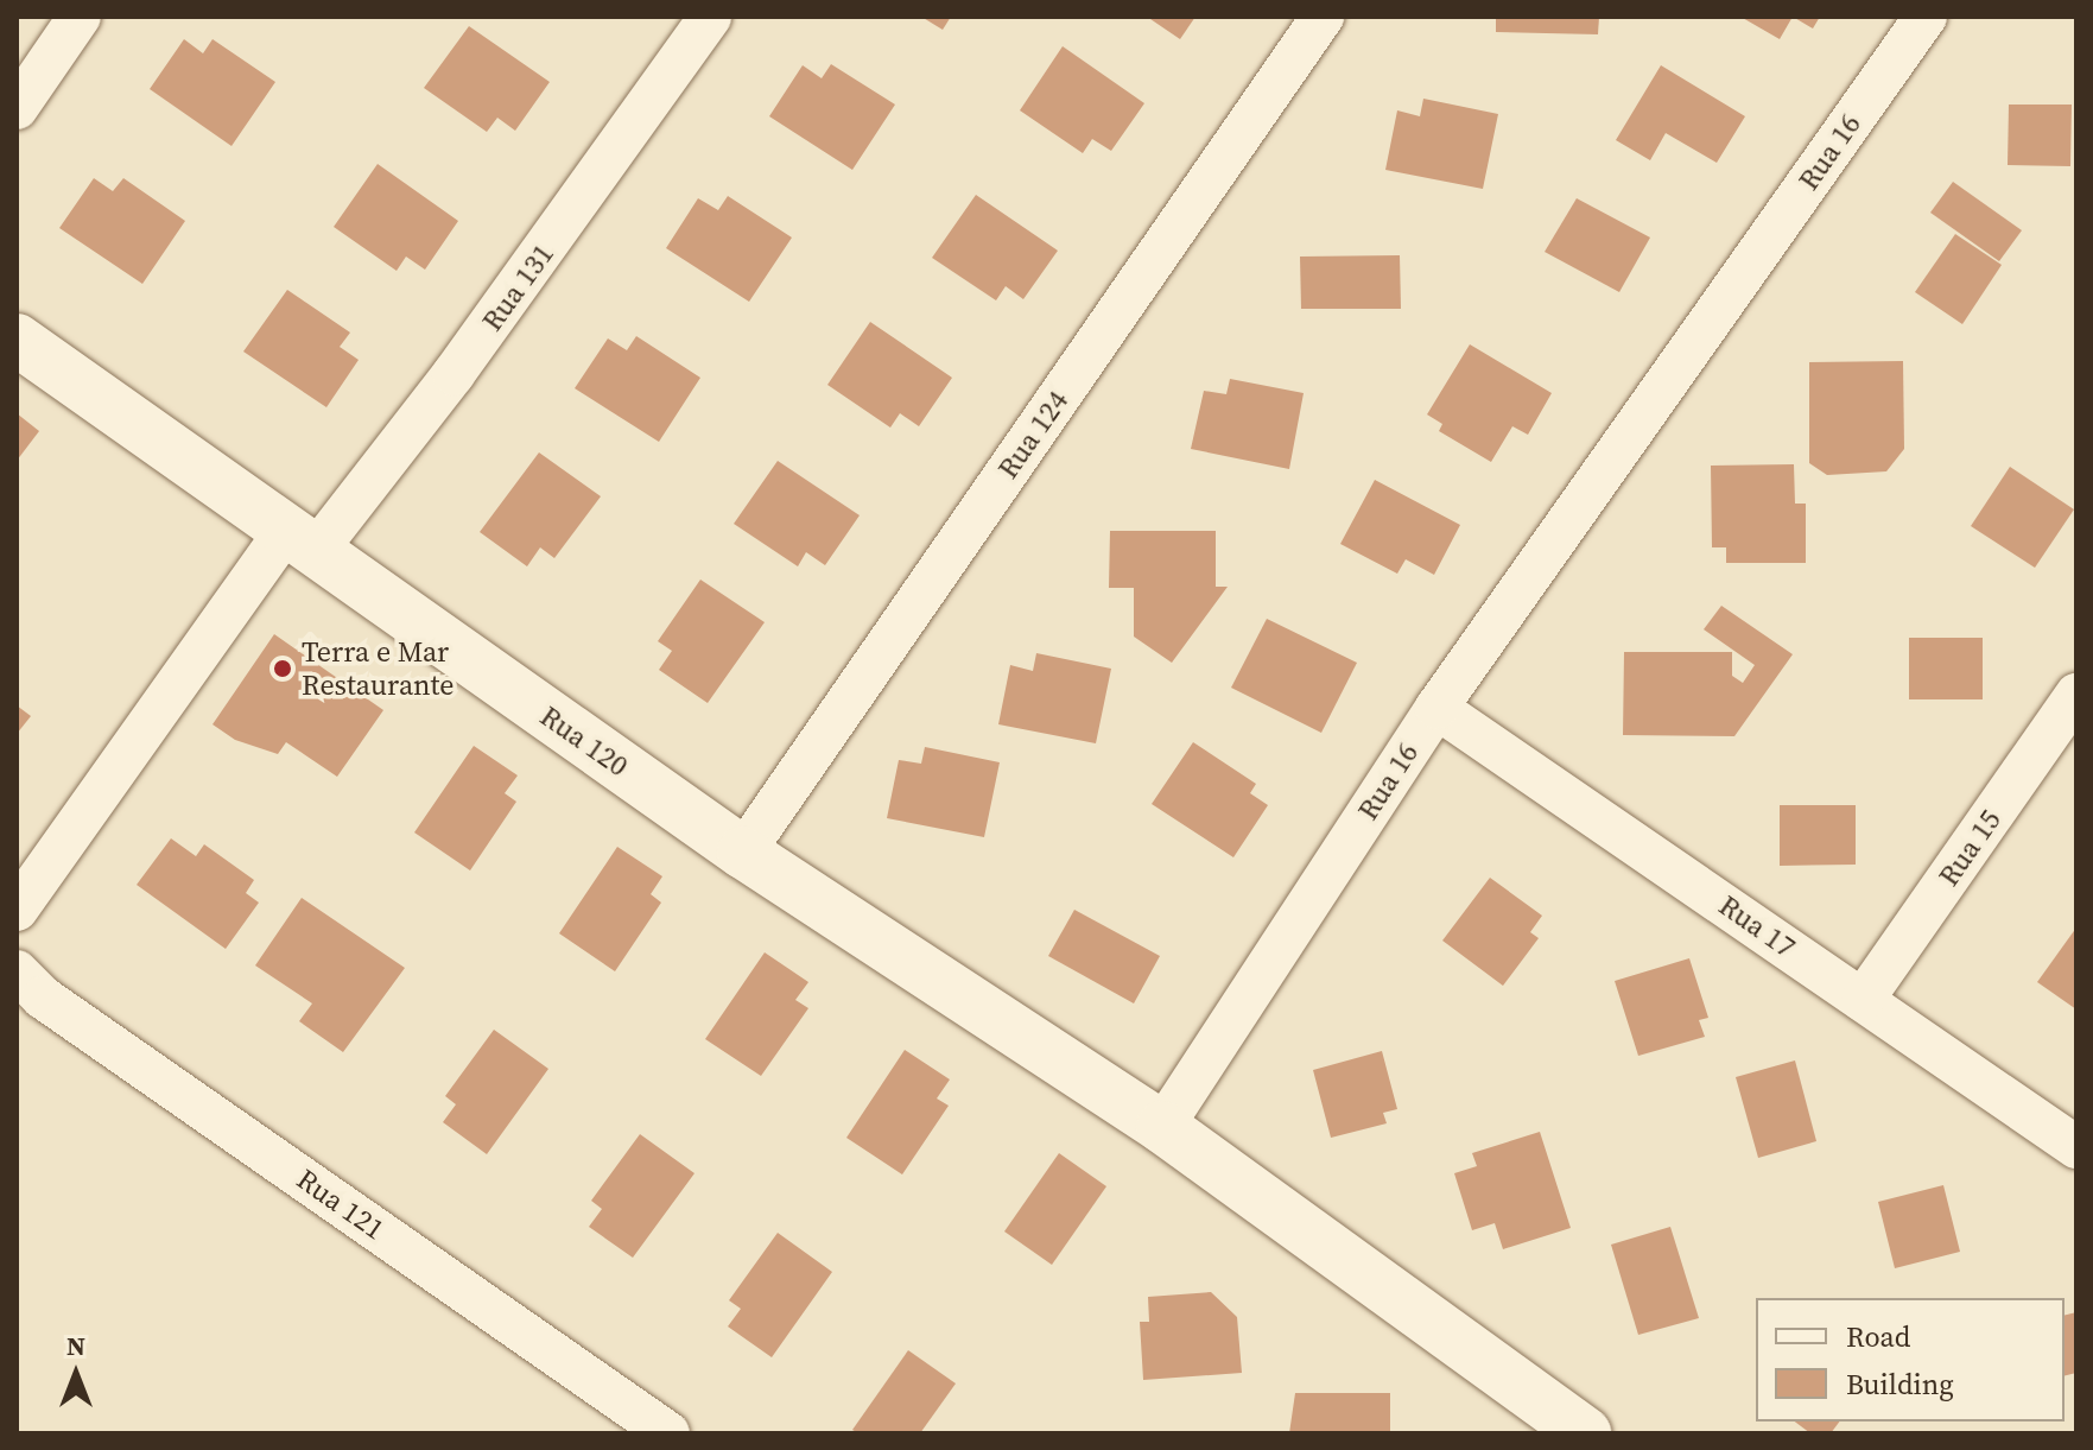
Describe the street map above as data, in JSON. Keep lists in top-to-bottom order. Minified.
{"streets":{"street":["Rua 16","Rua 131","Rua 124","Rua 120","Rua 15","Rua 17","Rua 121"]},"crossings":[["Rua 16","Rua 120"],["Rua 16","Rua 17"],["Rua 131","Rua 120"],["Rua 124","Rua 120"],["Rua 15","Rua 17"]],"places":["Terra e Mar Restaurante"],"legend":["Road","Building"],"north":"top"}
